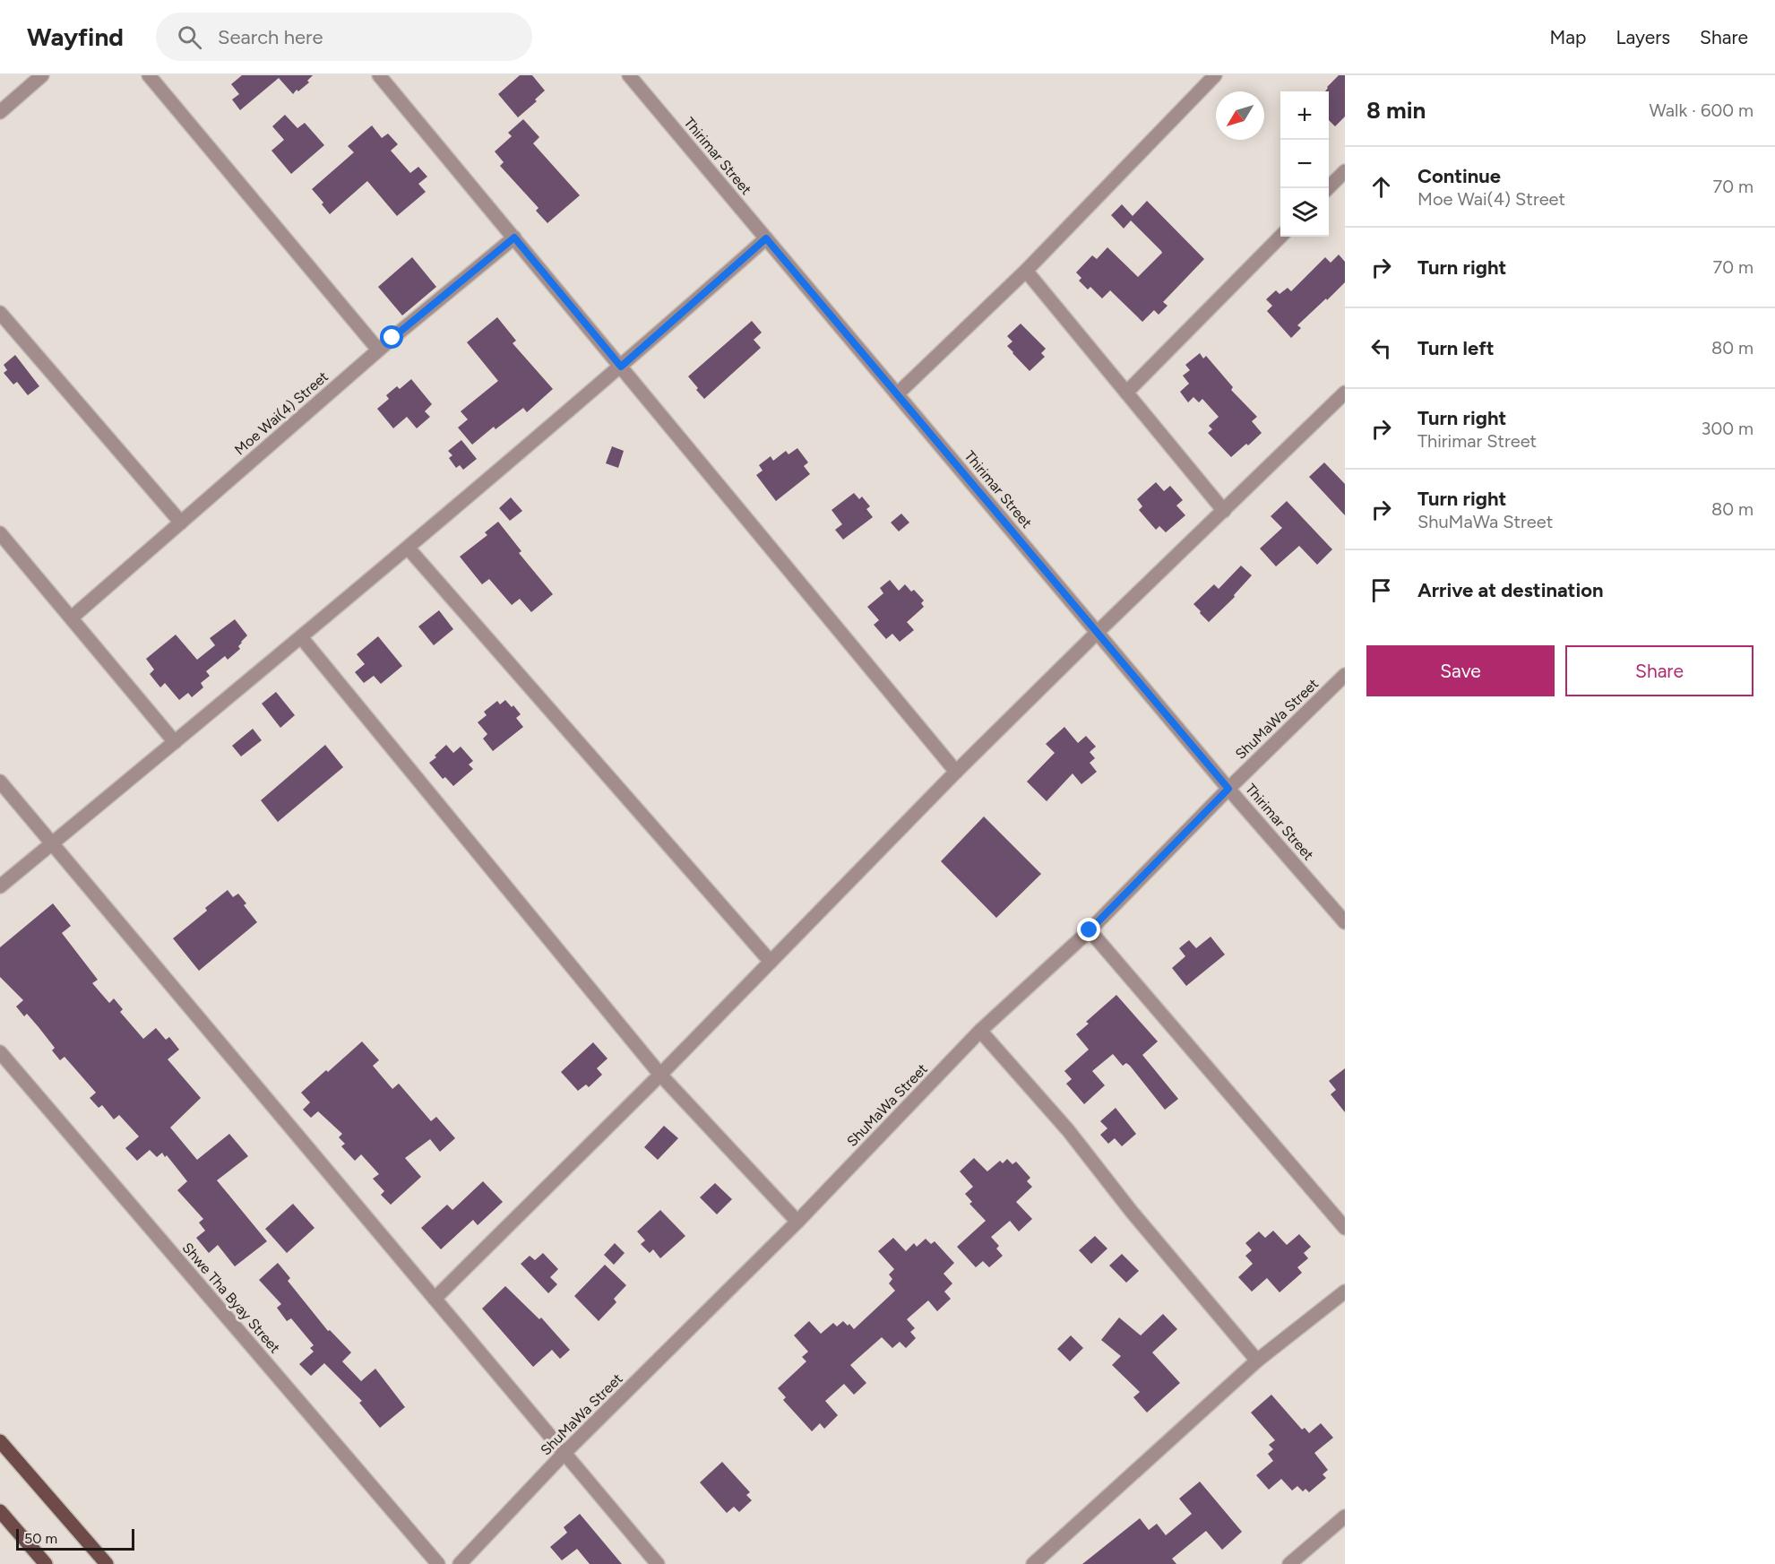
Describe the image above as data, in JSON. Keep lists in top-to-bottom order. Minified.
{"streets":{"street":["Thirimar Street","Moe Wai(4) Street","ShuMaWa Street","Shwe Tha Byay Street"]},"crossings":[["Thirimar Street","ShuMaWa Street"]],"scale_bar":"50 m","north":"bottom left","page":{"header":"Wayfind","search":"Search here","nav":["Map","Layers","Share"],"heading":["8 min","Walk · 600 m"],"map_buttons":["+","−"],"list":[["Continue","Moe Wai(4) Street","70 m"],["Turn right","70 m"],["Turn left","80 m"],["Turn right","Thirimar Street","300 m"],["Turn right","ShuMaWa Street","80 m"],"Arrive at destination"],"buttons":["Save","Share"],"scale":"50 m"}}
